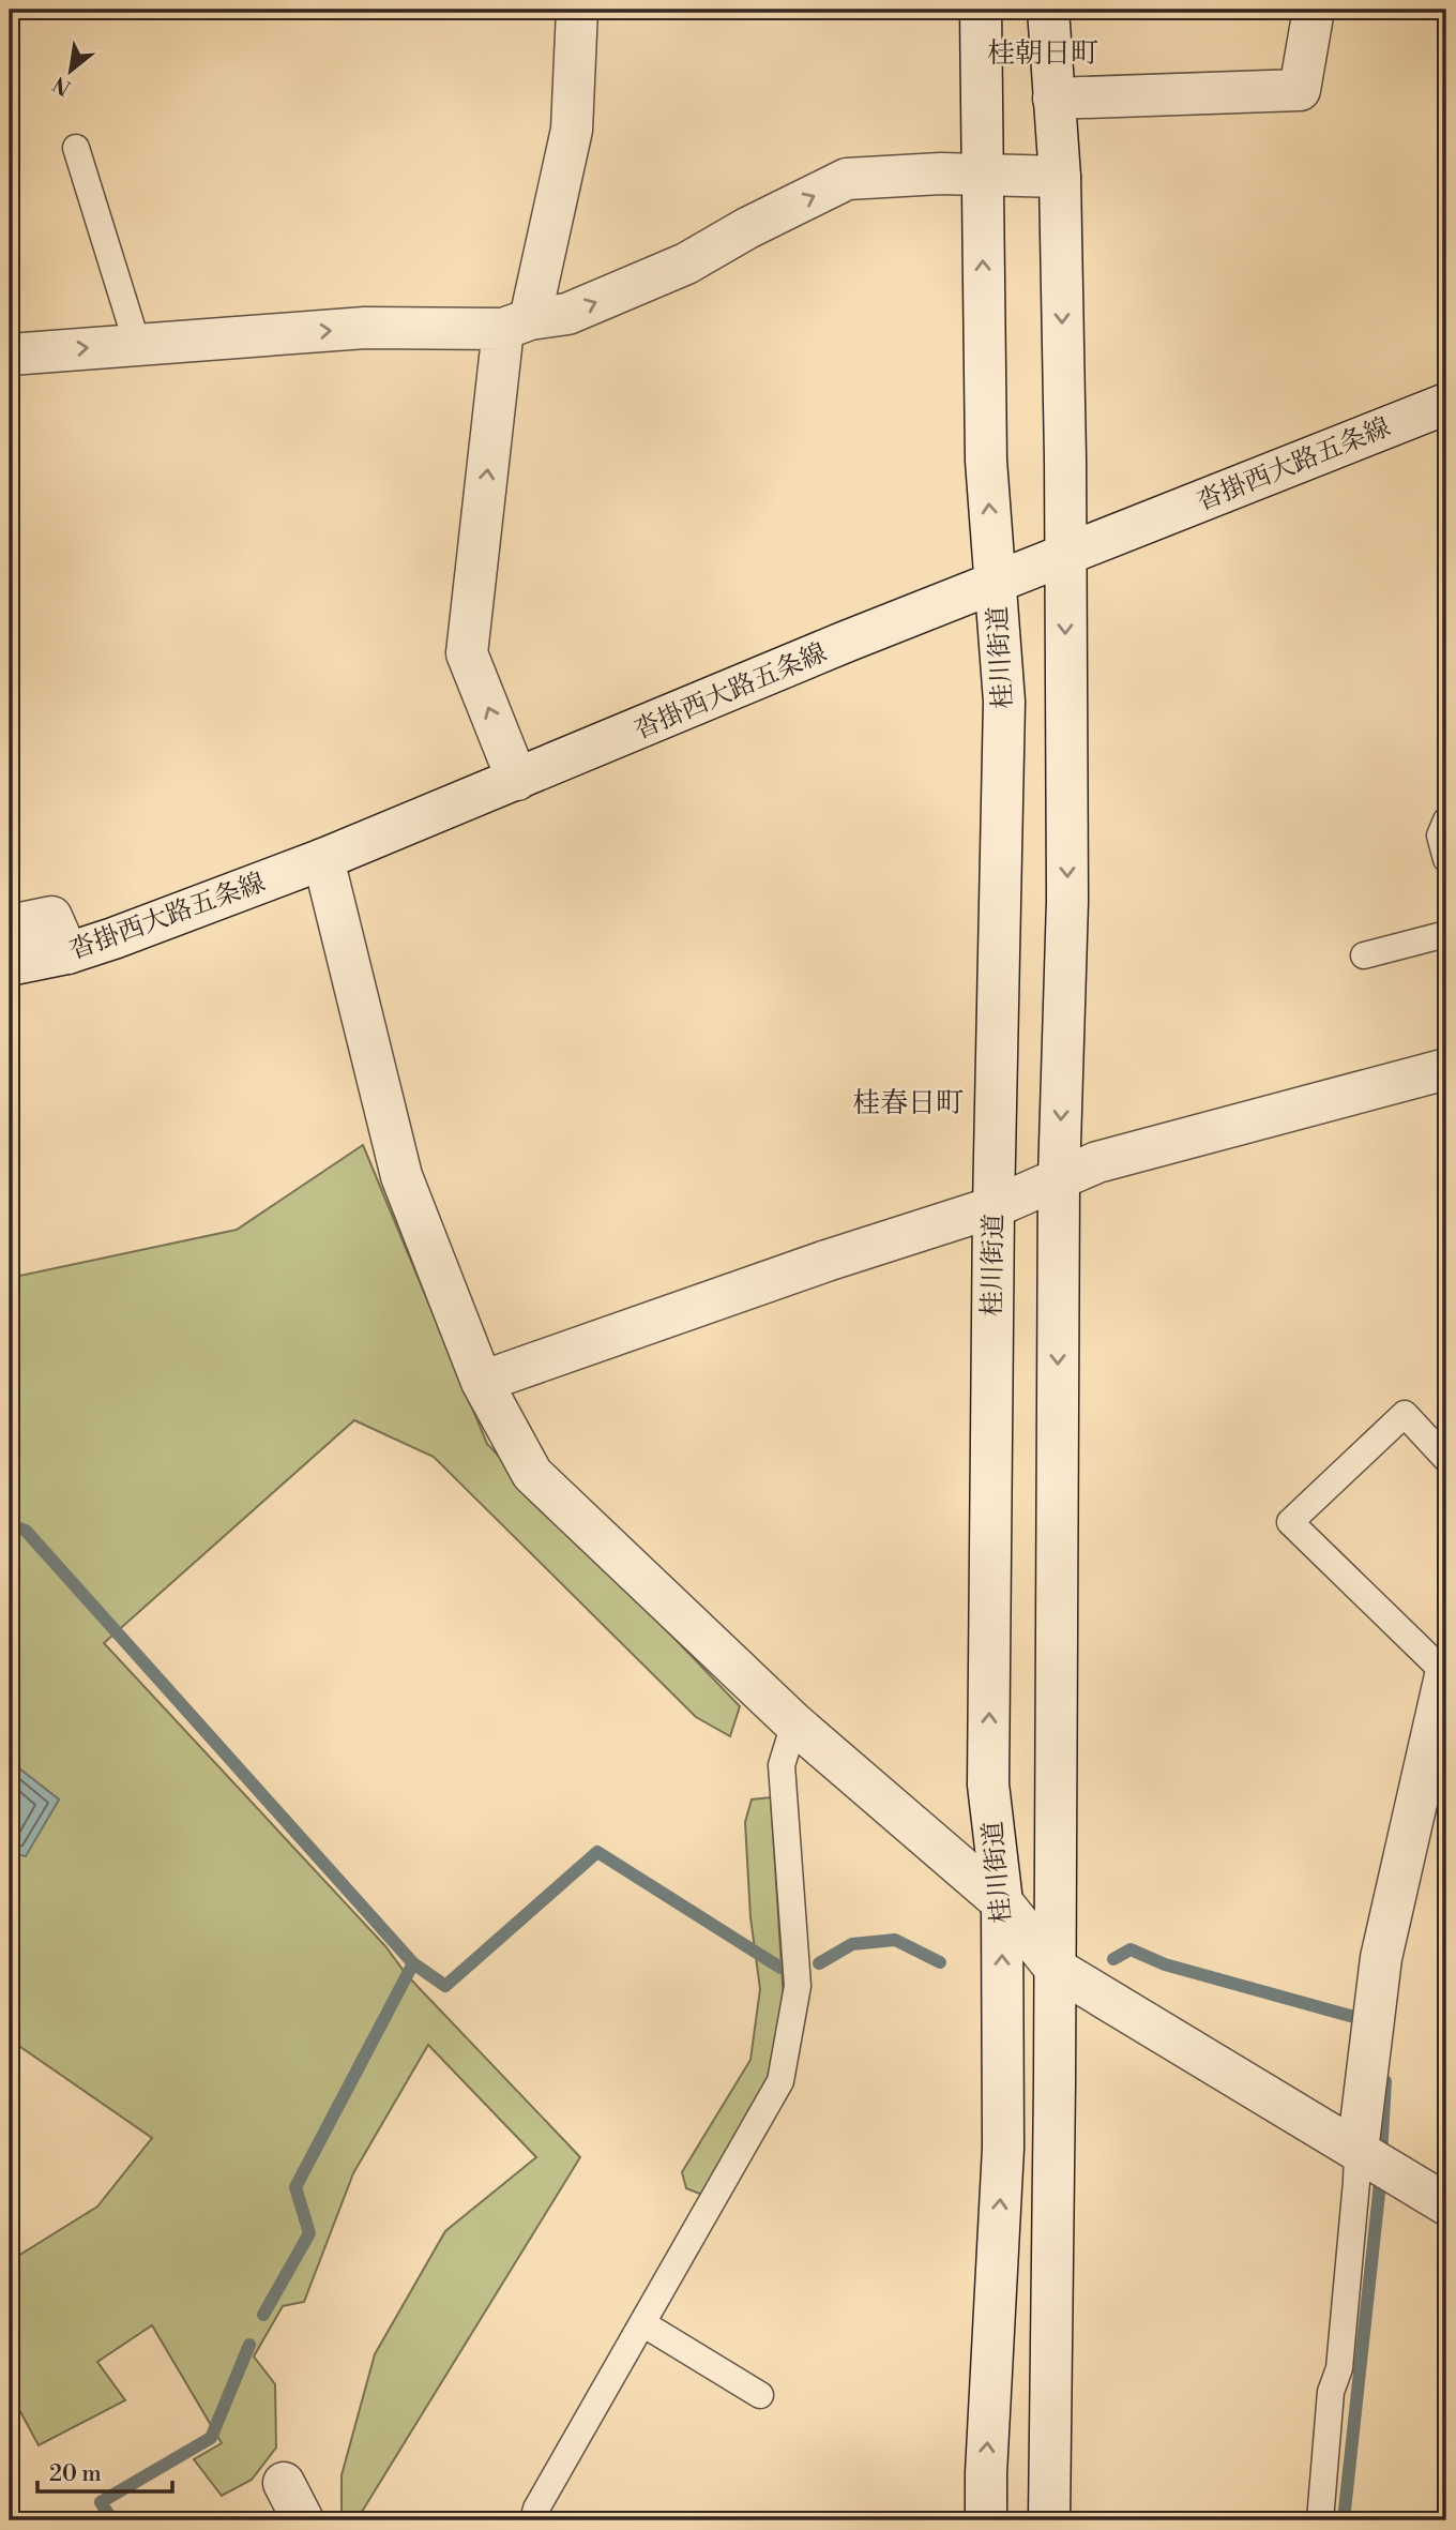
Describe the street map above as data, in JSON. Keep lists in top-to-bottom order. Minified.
{"streets":{"street":["沓掛西大路五条線","桂川街道"]},"crossings":[["沓掛西大路五条線","桂川街道"]],"districts":["桂朝日町","桂春日町"],"scale_bar":"20 m","north":"bottom left"}
